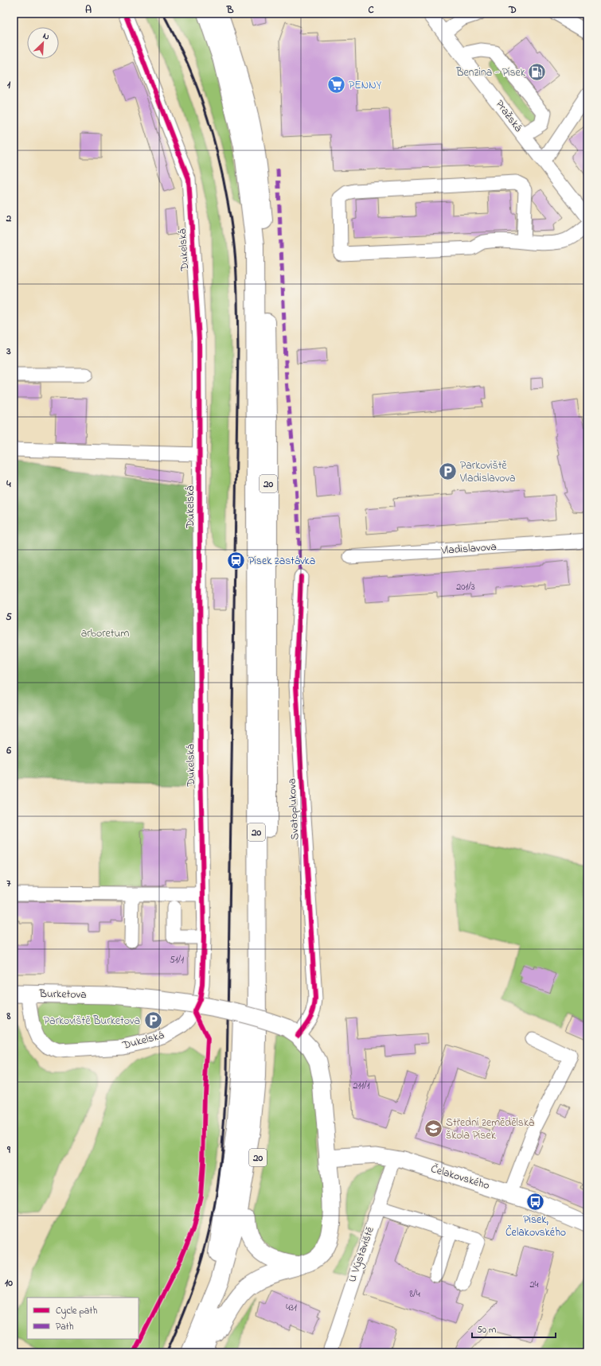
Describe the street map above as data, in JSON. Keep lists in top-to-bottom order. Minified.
{"streets":{"highway":["20"],"main road":["Burketova","Čelakovského"],"street":["Pražská","Dukelská","Vladislavova","Svatoplukova","U Výstaviště"]},"crossings":[["Dukelská","Burketova"],["Svatoplukova","Burketova"],["Čelakovského","U Výstaviště"]],"parks":["arboretum"],"places":{"fuel station":["Benzina - Písek"],"supermarket":["PENNY"],"parking":["Parkoviště Vladislavova","Parkoviště Burketova"],"station":["Písek zastávka"],"school or university":["Střední zemědělská škola Písek"],"bus stop":["Písek, Čelakovského"]},"house_numbers":["201/3","51/1","211/1","24","8/4","431"],"legend":["Cycle path","Path"],"scale_bar":"50 m","north":"top right","grid":{"columns":["A","B","C","D"],"rows":["1","2","3","4","5","6","7","8","9","10"]}}
